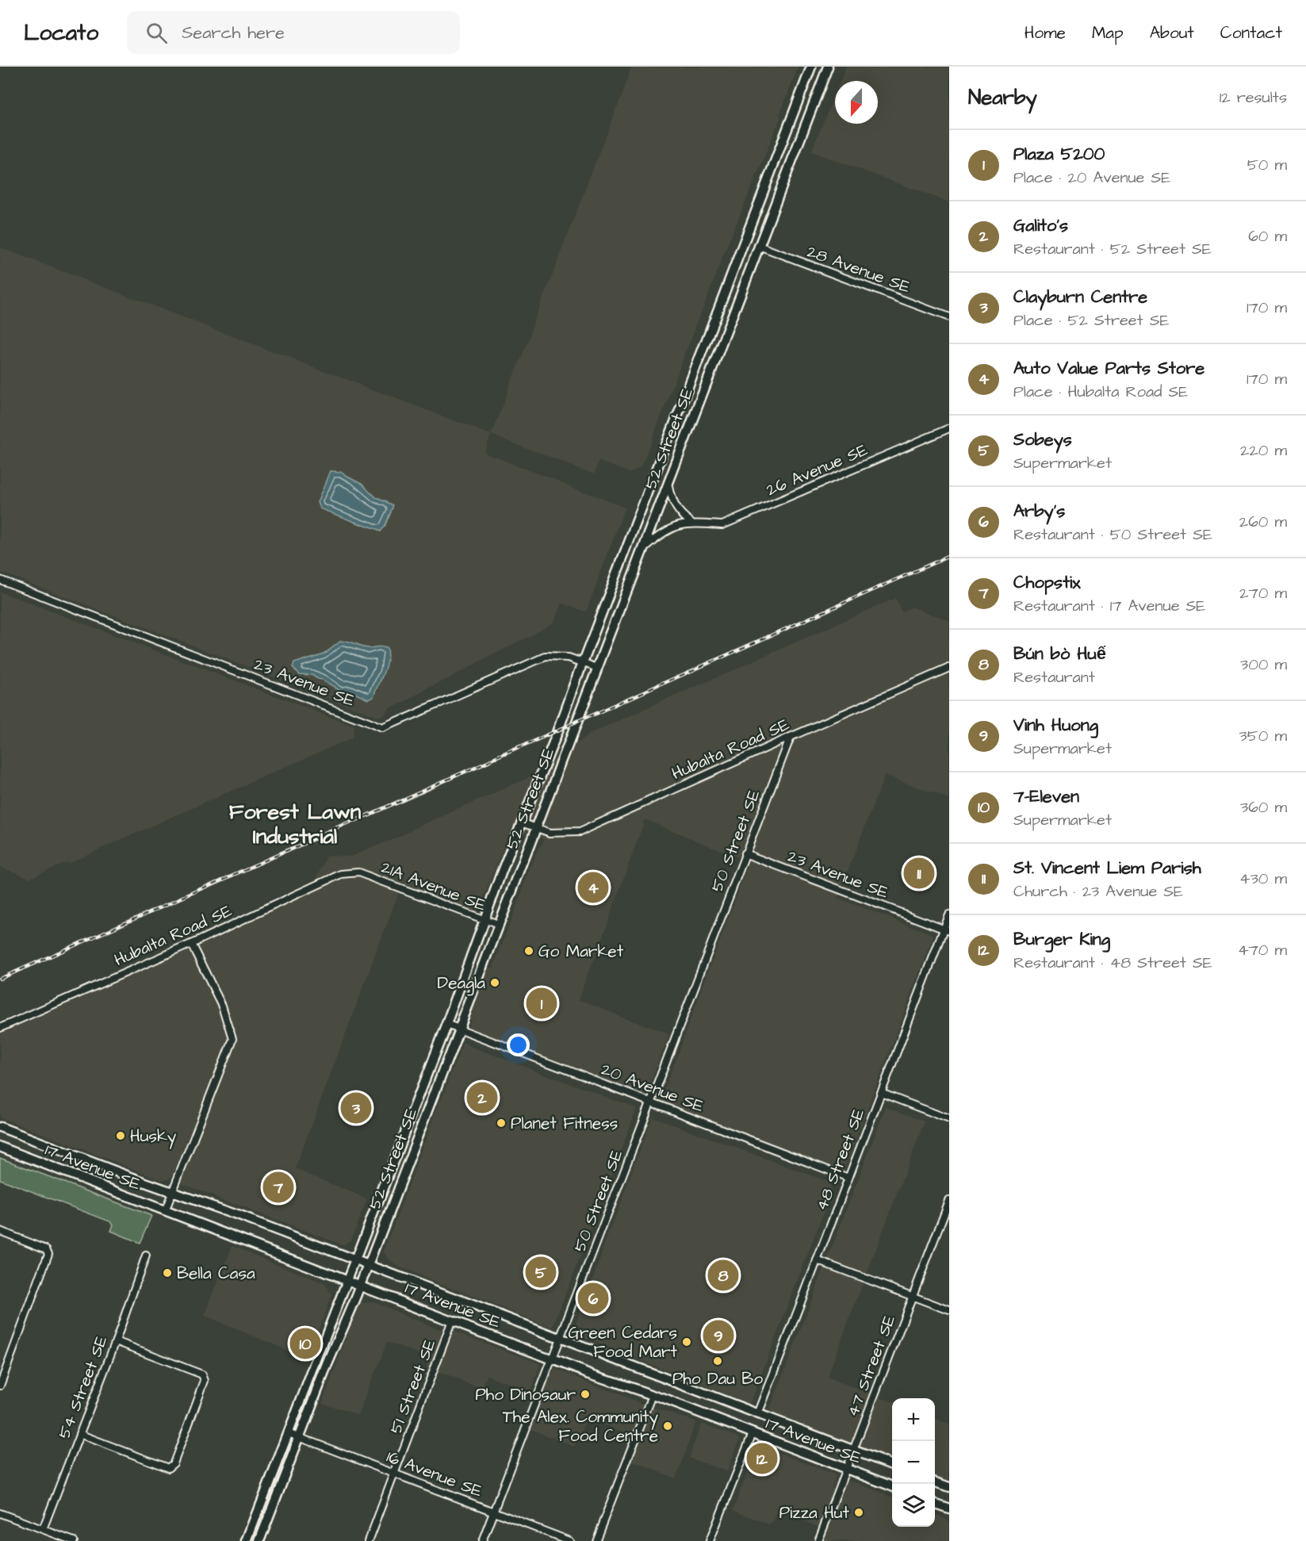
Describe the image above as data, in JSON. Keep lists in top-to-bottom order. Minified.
{"streets":{"main road":["52 Street SE","17 Avenue SE"],"street":["28 Avenue SE","26 Avenue SE","23 Avenue SE","Hubalta Road SE","50 Street SE","21A Avenue SE","20 Avenue SE","48 Street SE","47 Street SE","51 Street SE","54 Street SE","16 Avenue SE"]},"crossings":[["28 Avenue SE","52 Street SE"],["52 Street SE","26 Avenue SE"],["52 Street SE","23 Avenue SE"],["52 Street SE","Hubalta Road SE"],["52 Street SE","21A Avenue SE"],["52 Street SE","20 Avenue SE"],["52 Street SE","17 Avenue SE"],["52 Street SE","16 Avenue SE"],["23 Avenue SE","50 Street SE"],["23 Avenue SE","48 Street SE"],["Hubalta Road SE","50 Street SE"],["Hubalta Road SE","21A Avenue SE"],["50 Street SE","20 Avenue SE"],["50 Street SE","17 Avenue SE"],["50 Street SE","16 Avenue SE"],["20 Avenue SE","48 Street SE"],["48 Street SE","17 Avenue SE"],["17 Avenue SE","47 Street SE"],["17 Avenue SE","51 Street SE"],["51 Street SE","16 Avenue SE"]],"districts":["Forest Lawn Industrial"],"places":["Go Market","Deagla","Planet Fitness","Husky","Bella Casa","Green Cedars Food Mart","Pho Dau Bo","Pho Dinosaur","The Alex. Community Food Centre","Pizza Hut"],"north":"bottom","page":{"header":"Locato","search":"Search here","nav":["Home","Map","About","Contact"],"heading":["Nearby","12 results"],"list":[{"mark":"1","name":"Plaza 5200","note":"Place · 20 Avenue SE","value":"50 m"},{"mark":"2","name":"Galito's","note":"Restaurant · 52 Street SE","value":"60 m"},{"mark":"3","name":"Clayburn Centre","note":"Place · 52 Street SE","value":"170 m"},{"mark":"4","name":"Auto Value Parts Store","note":"Place · Hubalta Road SE","value":"170 m"},{"mark":"5","name":"Sobeys","note":"Supermarket","value":"220 m"},{"mark":"6","name":"Arby's","note":"Restaurant · 50 Street SE","value":"260 m"},{"mark":"7","name":"Chopstix","note":"Restaurant · 17 Avenue SE","value":"270 m"},{"mark":"8","name":"Bún bò Huế","note":"Restaurant","value":"300 m"},{"mark":"9","name":"Vinh Huong","note":"Supermarket","value":"350 m"},{"mark":"10","name":"7-Eleven","note":"Supermarket","value":"360 m"},{"mark":"11","name":"St. Vincent Liem Parish","note":"Church · 23 Avenue SE","value":"430 m"},{"mark":"12","name":"Burger King","note":"Restaurant · 48 Street SE","value":"470 m"}],"pins":["11","4","1","2","3","7","5","8","6","9","10","12"],"map_buttons":["+","−"]}}
